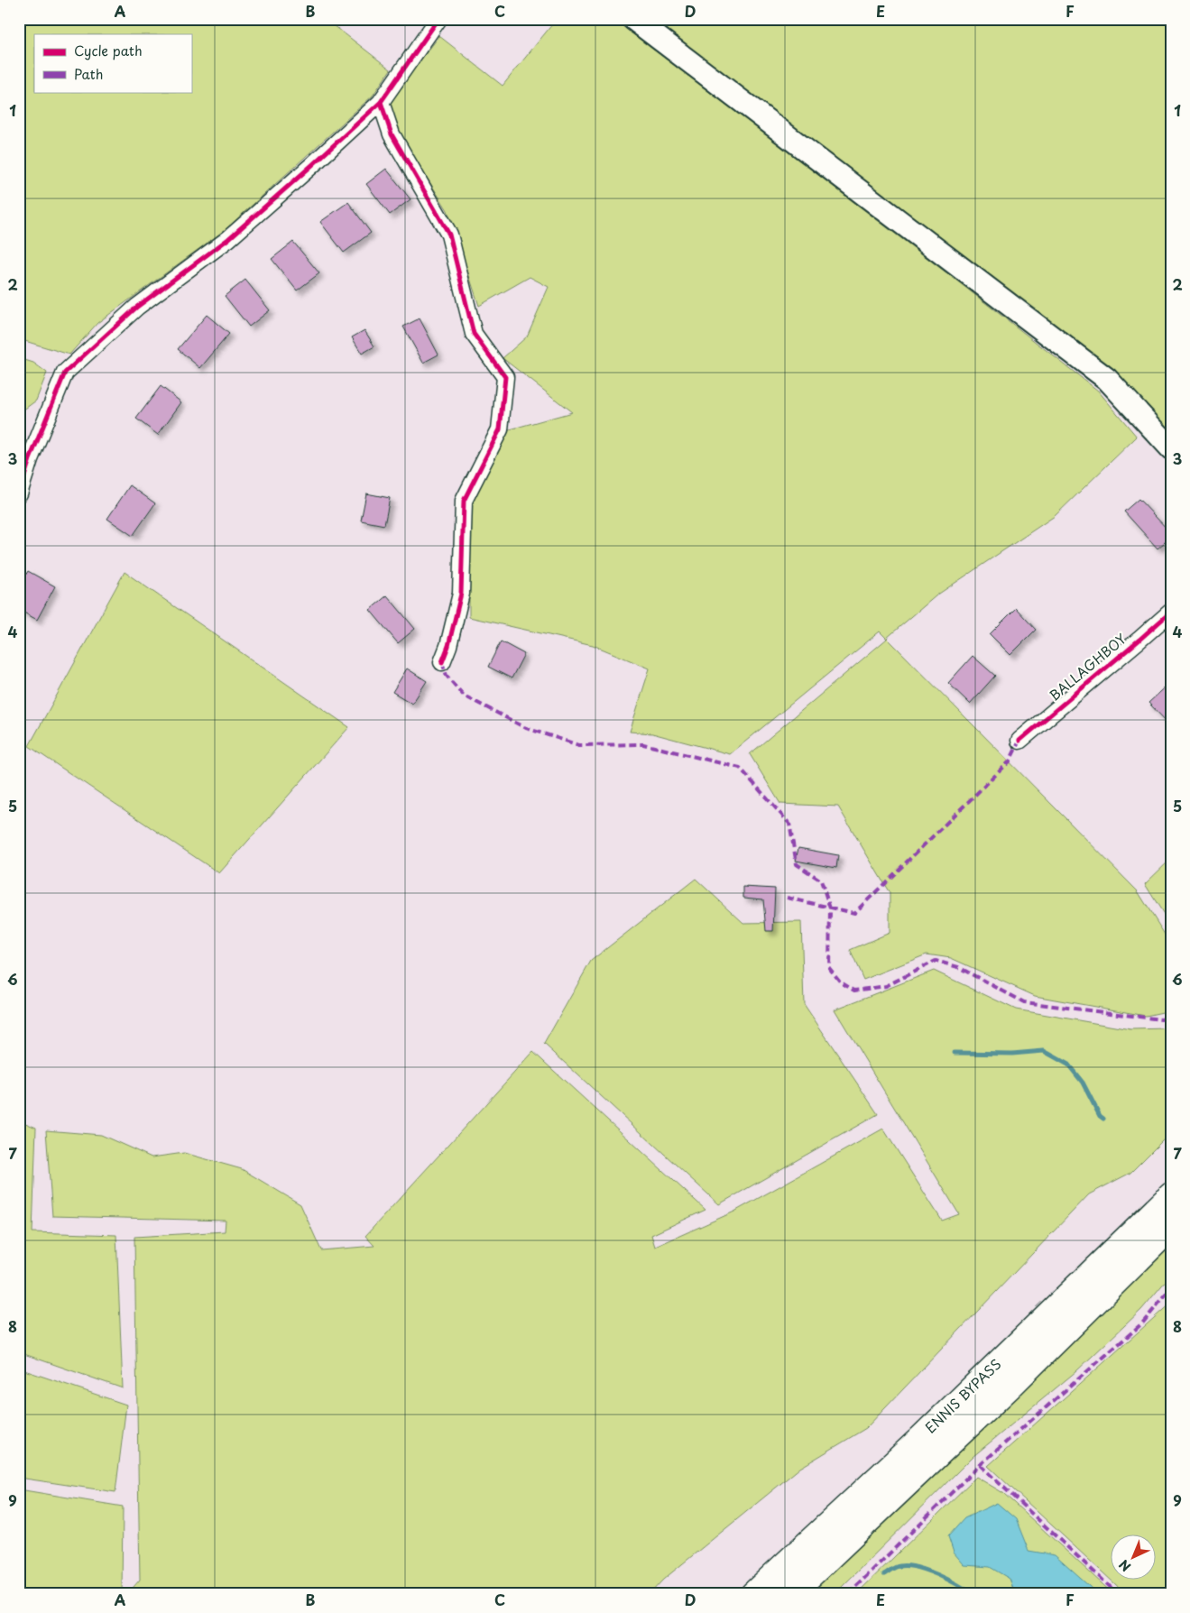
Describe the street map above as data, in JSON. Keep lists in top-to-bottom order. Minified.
{"streets":{"highway":["ENNIS BYPASS"],"street":["BALLAGHBOY"]},"legend":["Cycle path","Path"],"north":"bottom left","grid":{"columns":["A","B","C","D","E","F"],"rows":["1","2","3","4","5","6","7","8","9"]}}
